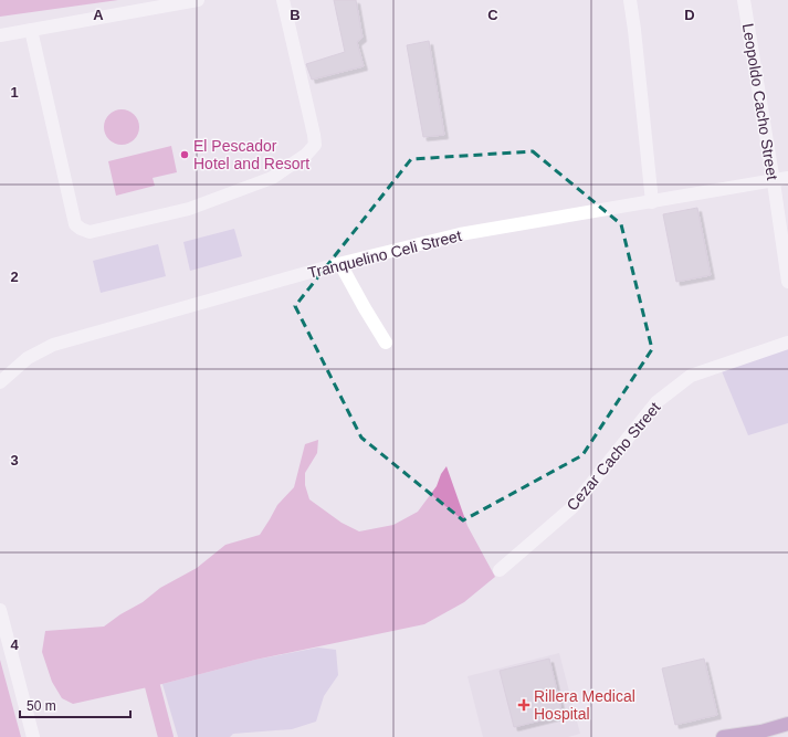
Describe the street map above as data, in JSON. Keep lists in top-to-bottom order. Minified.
{"streets":{"street":["Leopoldo Cacho Street","Tranquelino Celi Street","Cezar Cacho Street"]},"crossings":[["Leopoldo Cacho Street","Tranquelino Celi Street"]],"places":{"other":["El Pescador Hotel and Resort"],"health":["Rillera Medical Hospital"]},"scale_bar":"50 m","grid":{"columns":["A","B","C","D"],"rows":["1","2","3","4"]}}
